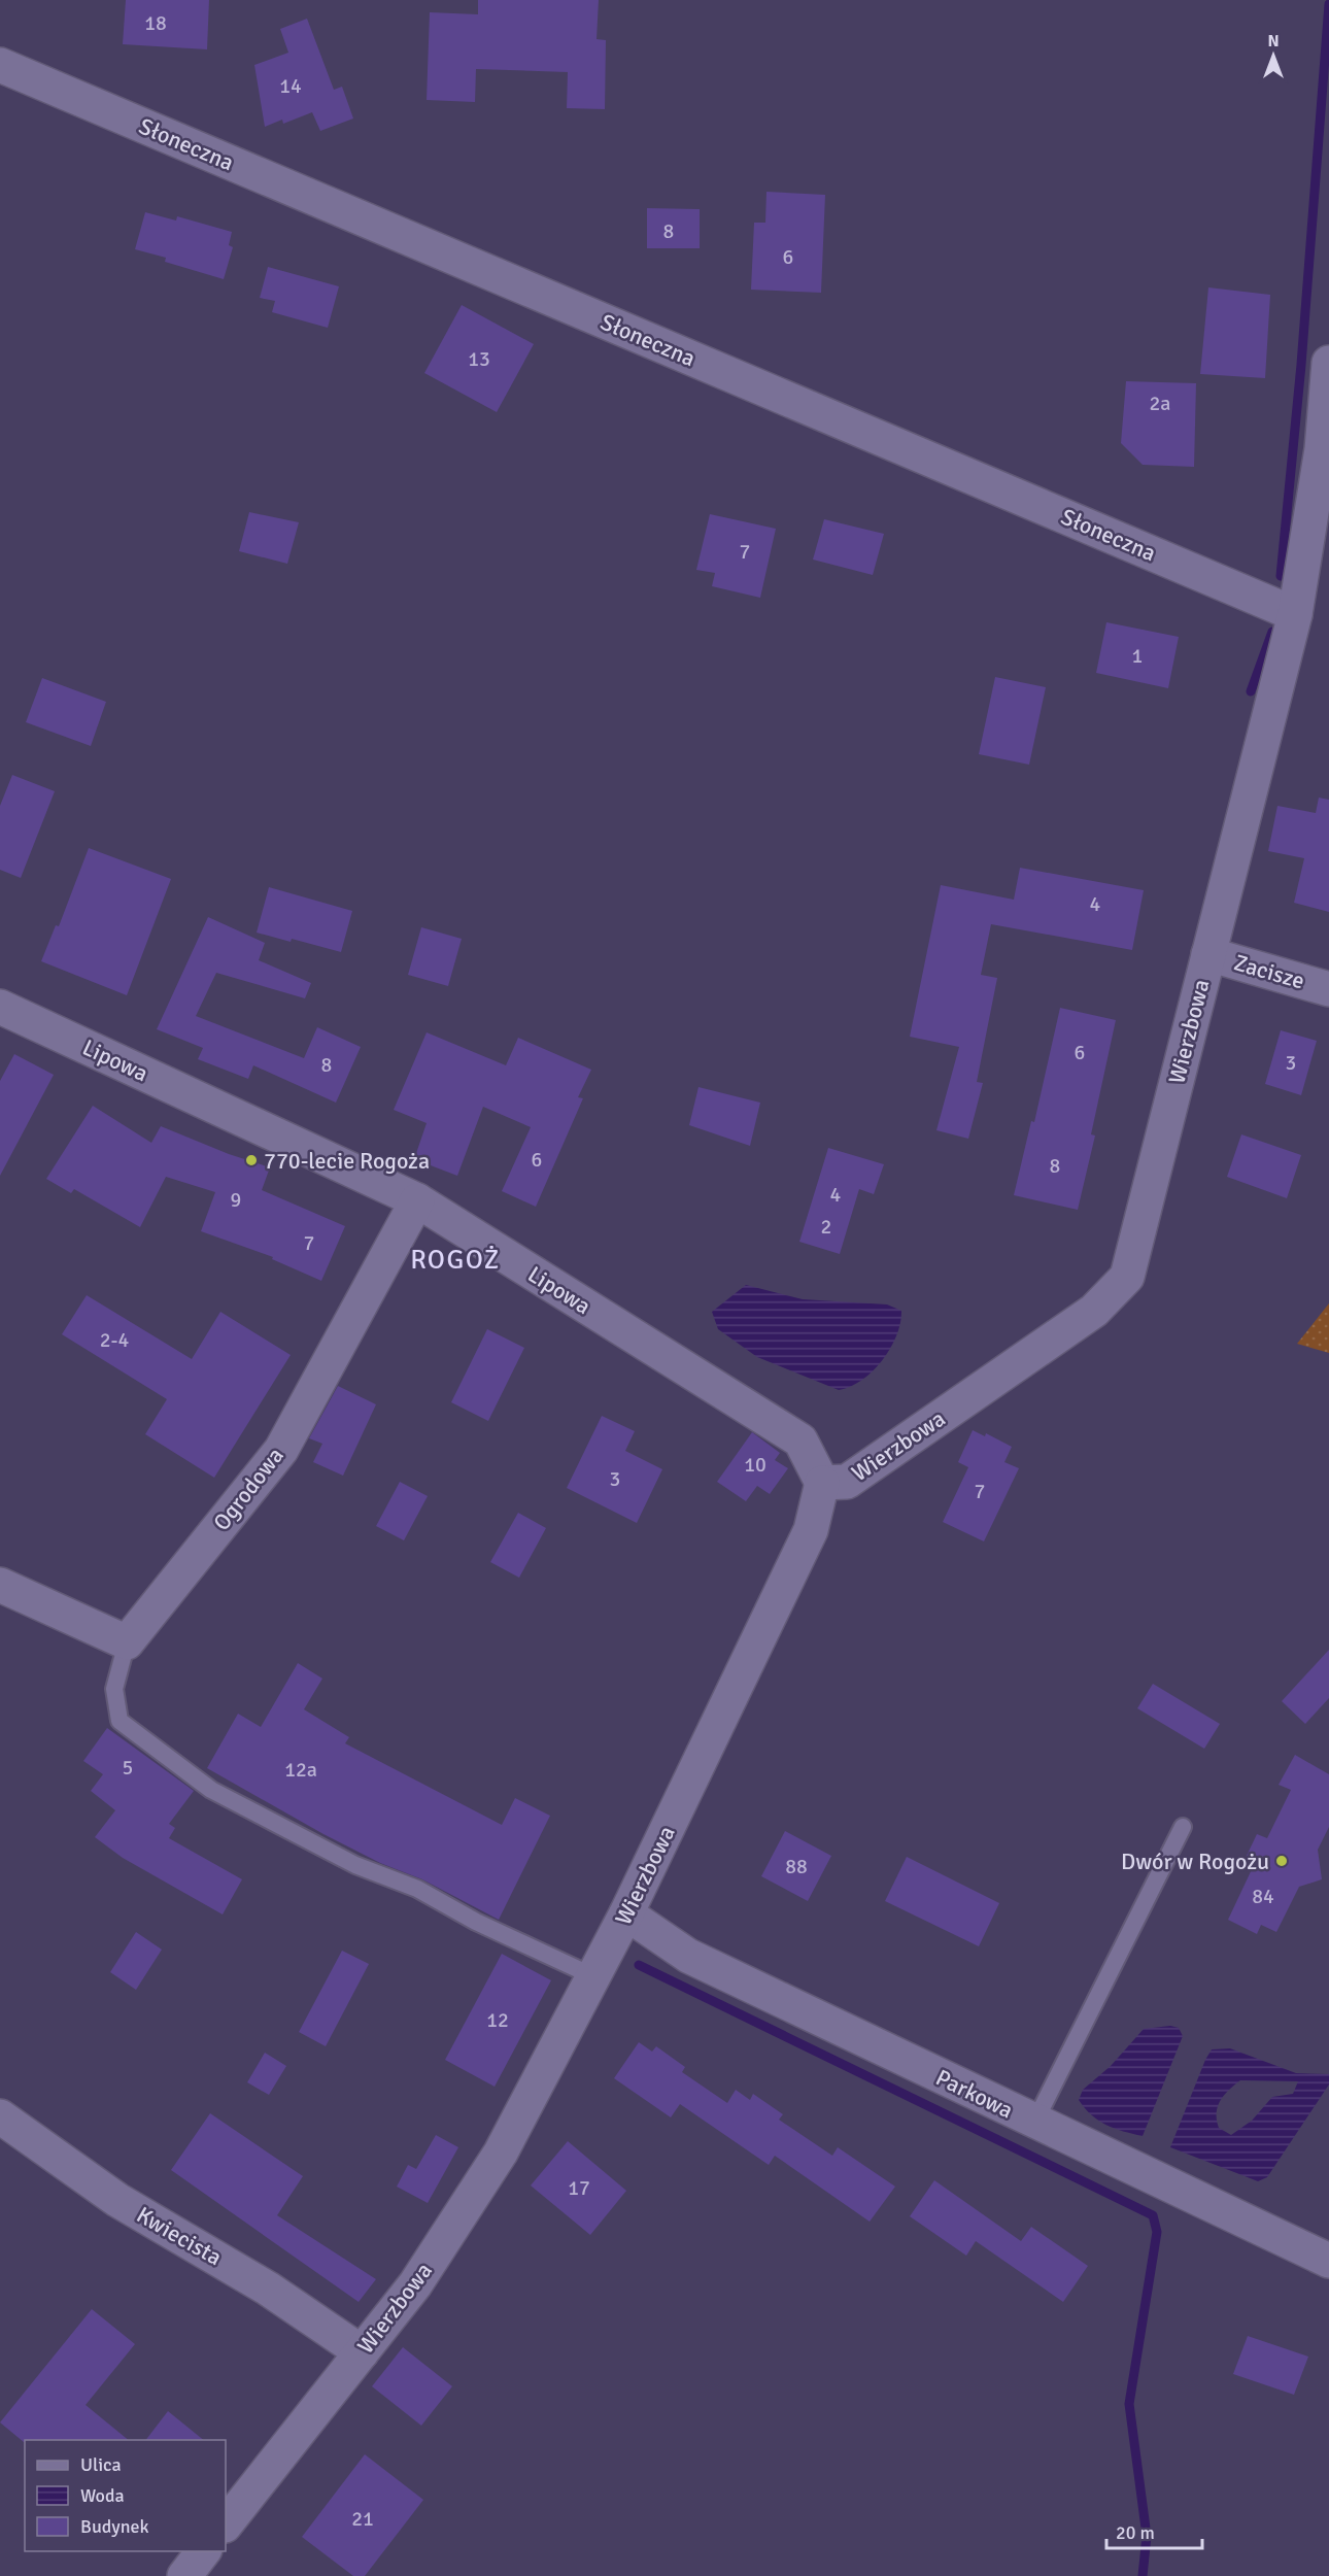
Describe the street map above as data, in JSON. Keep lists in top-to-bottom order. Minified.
{"streets":{"street":["Słoneczna","Zacisze","Wierzbowa","Lipowa","Ogrodowa","Parkowa","Kwiecista"]},"crossings":[["Słoneczna","Wierzbowa"],["Zacisze","Wierzbowa"],["Wierzbowa","Lipowa"],["Wierzbowa","Parkowa"],["Wierzbowa","Kwiecista"],["Lipowa","Ogrodowa"]],"districts":["ROGOŻ"],"places":["770-lecie Rogoża","Dwór w Rogożu"],"house_numbers":["18","14","8","6","13","2a","7","1","4","6","3","8","6","8","4","9","2","7","2-4","10","3","7","5","12a","88","84","12","17","21"],"legend":["Ulica","Woda","Budynek"],"scale_bar":"20 m","north":"top"}
